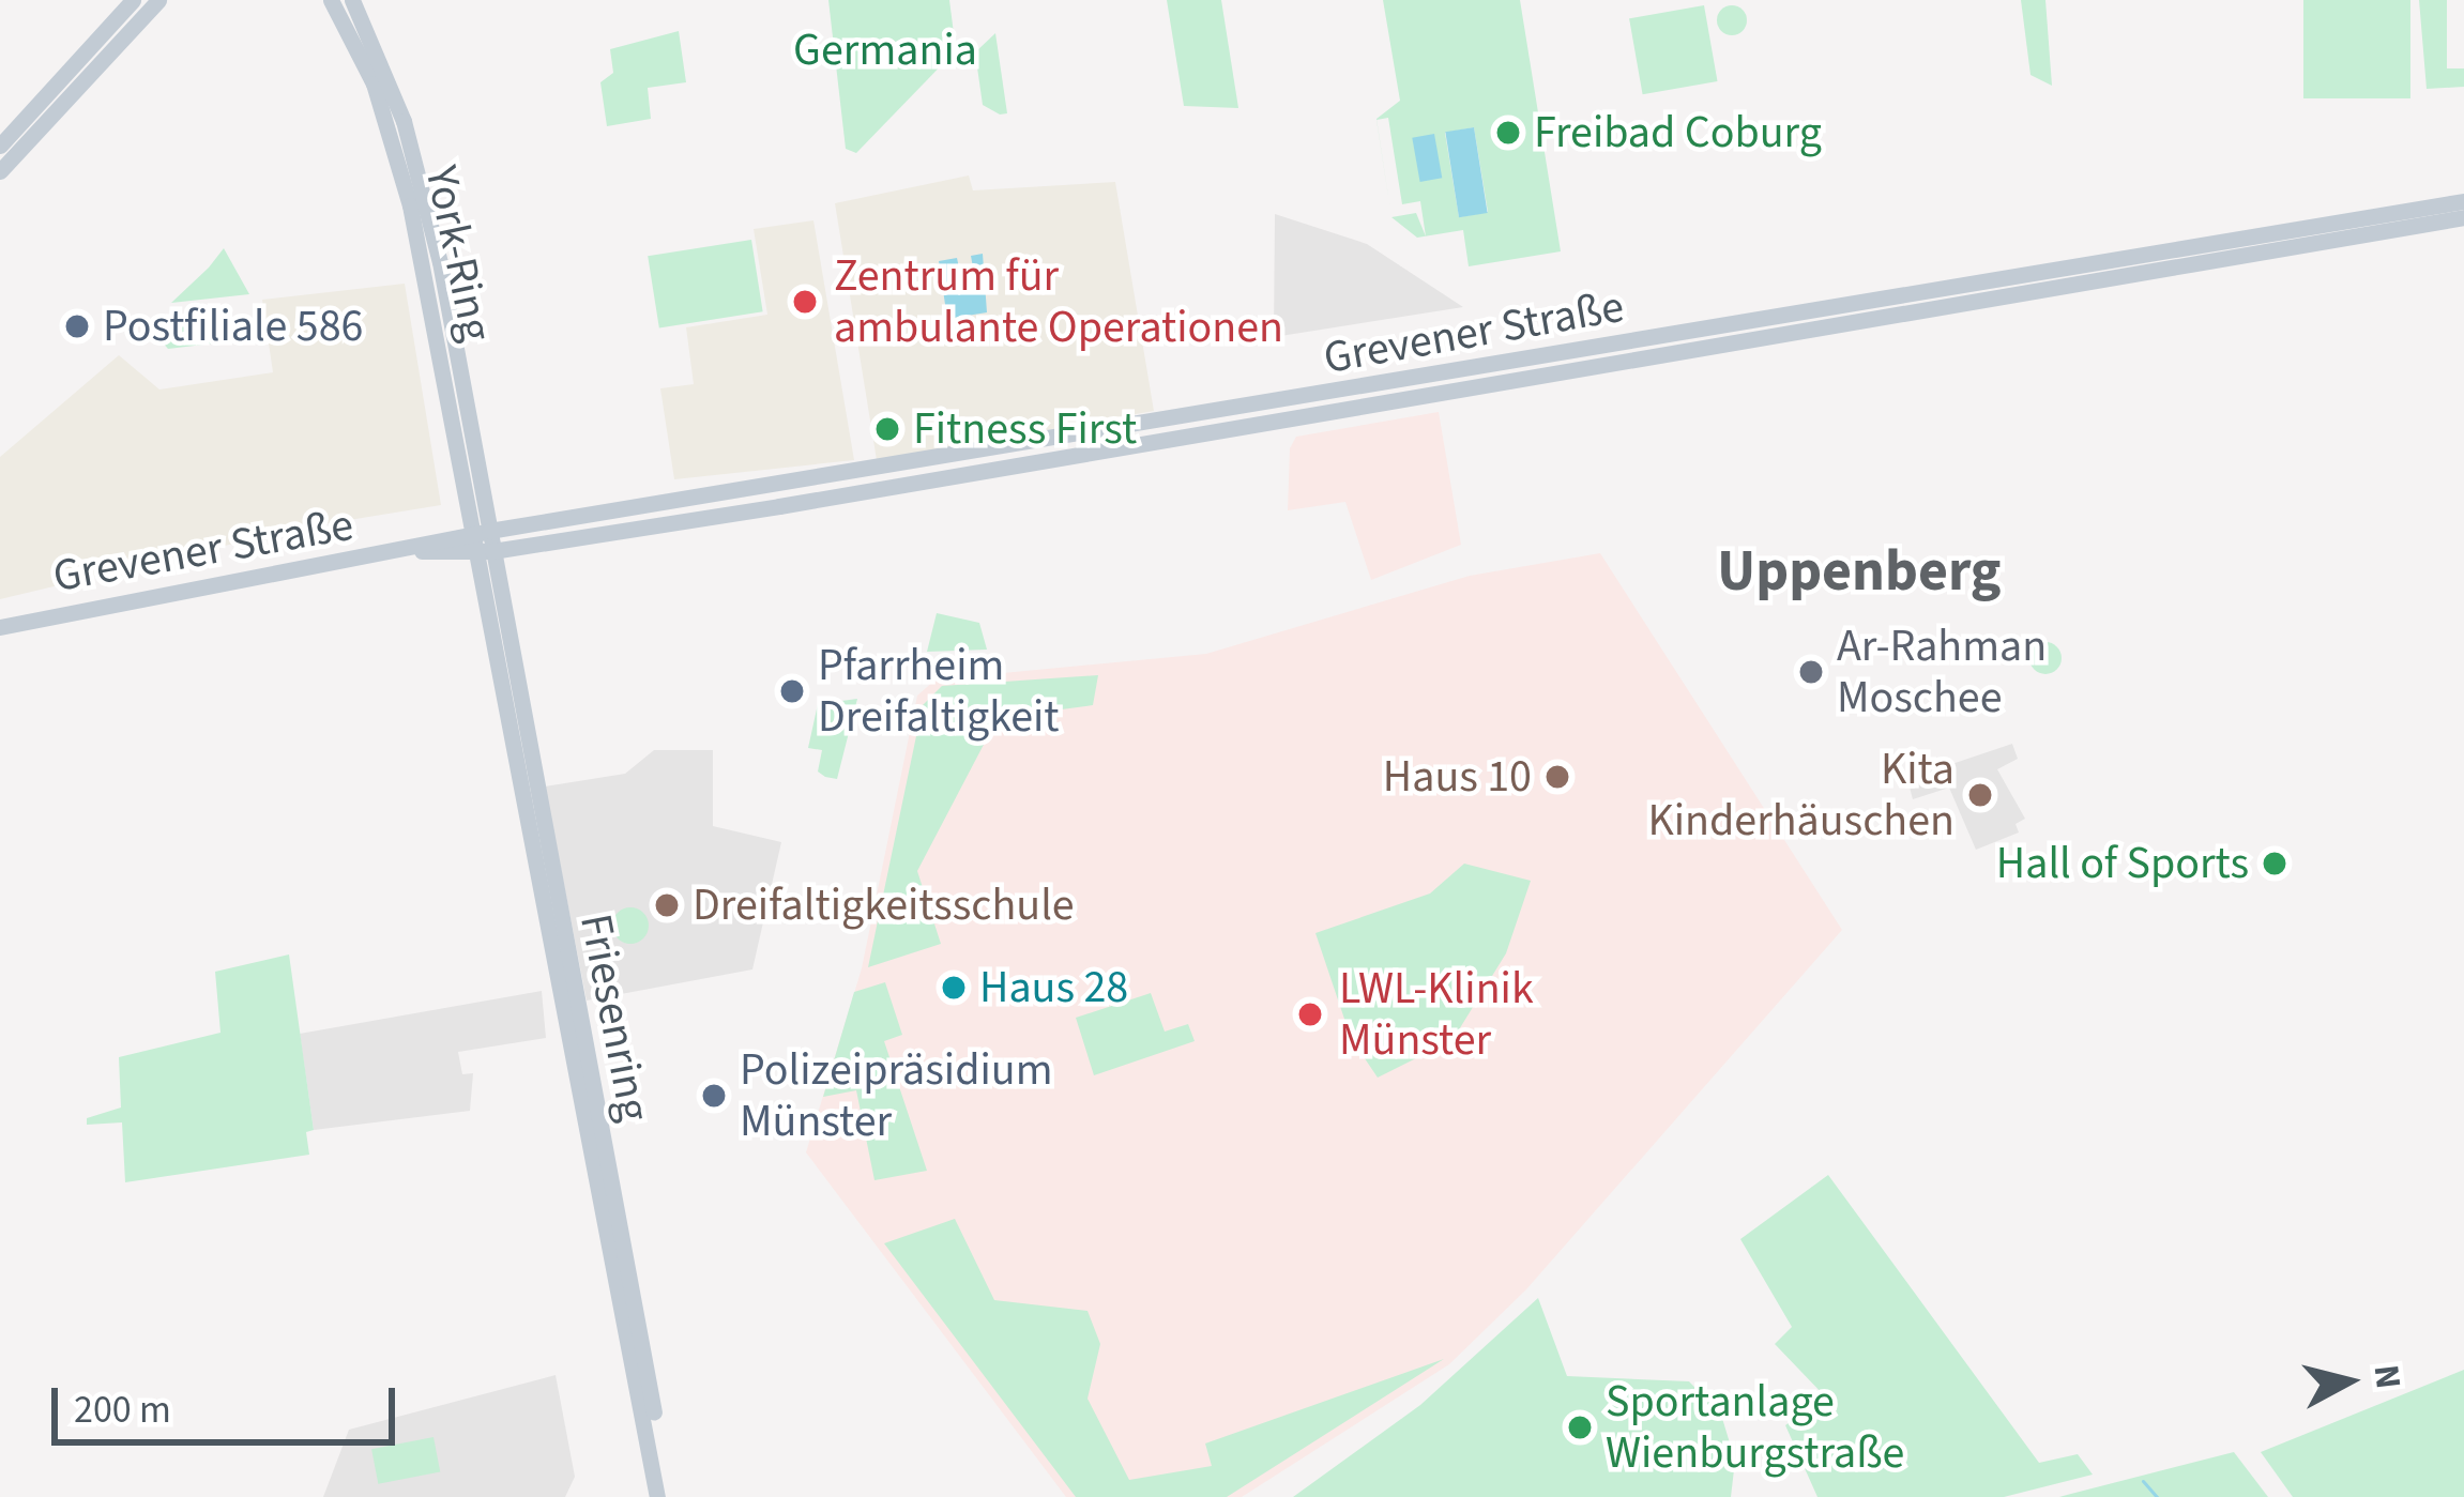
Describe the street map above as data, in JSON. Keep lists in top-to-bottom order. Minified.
{"streets":{"main road":["York-Ring","Grevener Straße","Friesenring"]},"crossings":[["York-Ring","Grevener Straße"],["York-Ring","Friesenring"],["Grevener Straße","Friesenring"]],"districts":["Uppenberg"],"parks":["Germania"],"places":["Freibad Coburg","Zentrum für ambulante Operationen","Postfiliale 586","Fitness First","Ar-Rahman Moschee","Pfarrheim Dreifaltigkeit","Haus 10","Kita Kinderhäuschen","Hall of Sports","Dreifaltigkeitsschule","Haus 28","LWL-Klinik Münster","Polizeipräsidium Münster","Sportanlage Wienburgstraße"],"scale_bar":"200 m","north":"right"}
